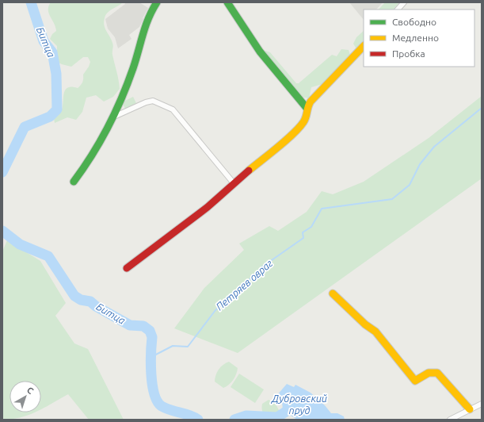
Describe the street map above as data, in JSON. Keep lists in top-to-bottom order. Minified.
{"water":["Битца","Петряев овраг","Дубровский пруд"],"legend":["Свободно","Медленно","Пробка"],"north":"top right"}
